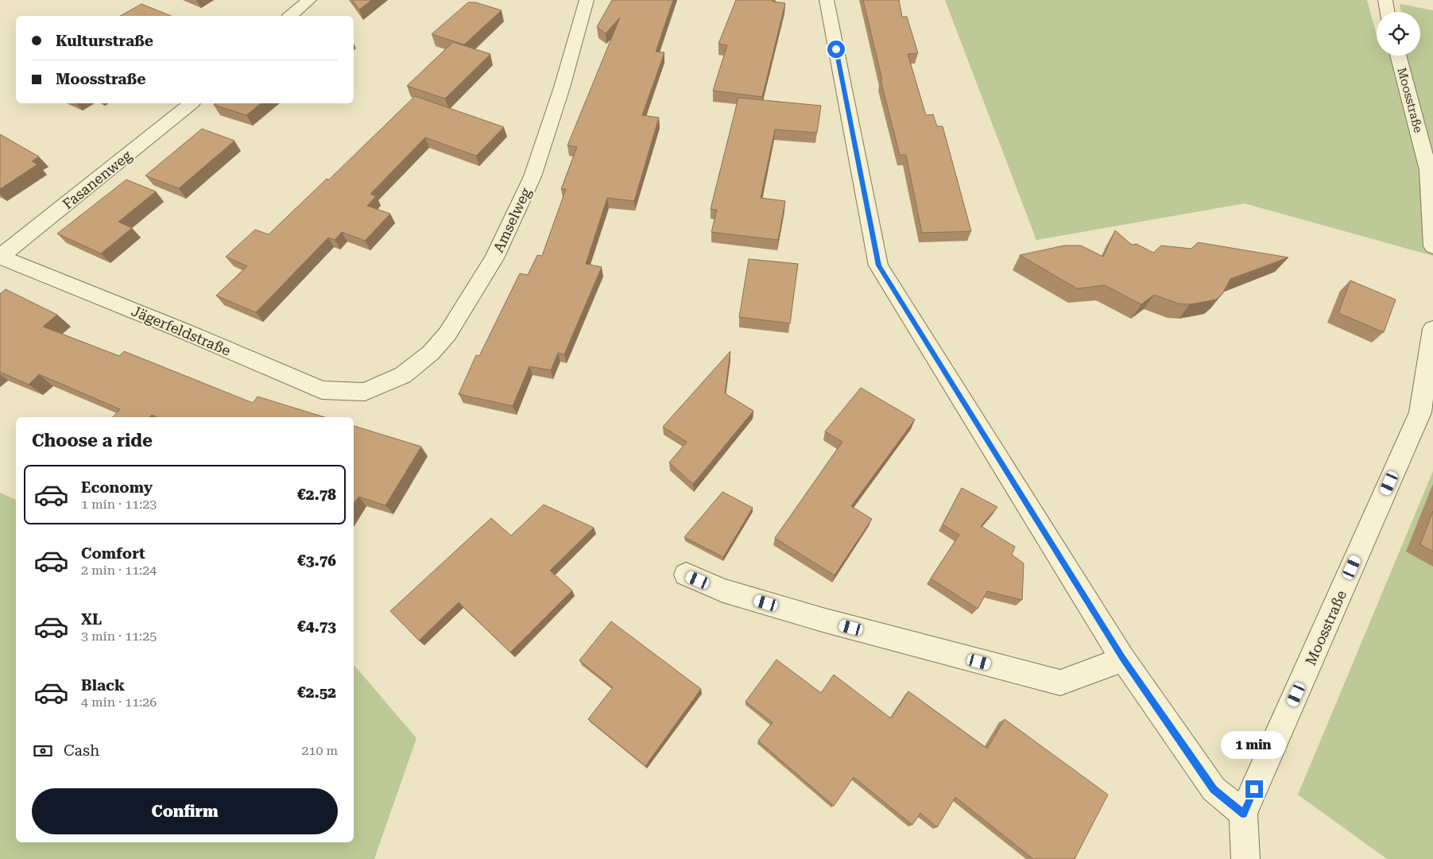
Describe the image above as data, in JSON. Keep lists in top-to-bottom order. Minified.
{"streets":{"street":["Moosstraße","Fasanenweg","Amselweg","Jägerfeldstraße"]},"crossings":[["Fasanenweg","Jägerfeldstraße"],["Amselweg","Jägerfeldstraße"]],"page":{"banner":["Kulturstraße","Moosstraße"],"heading":"Choose a ride","list":[{"name":"Economy","note":"1 min · 11:23","value":"€2.78"},{"name":"Comfort","note":"2 min · 11:24","value":"€3.76"},{"name":"XL","note":"3 min · 11:25","value":"€4.73"},{"name":"Black","note":"4 min · 11:26","value":"€2.52"}],"pay":["Cash","210 m"],"bubble":"1 min","buttons":"Confirm"}}
